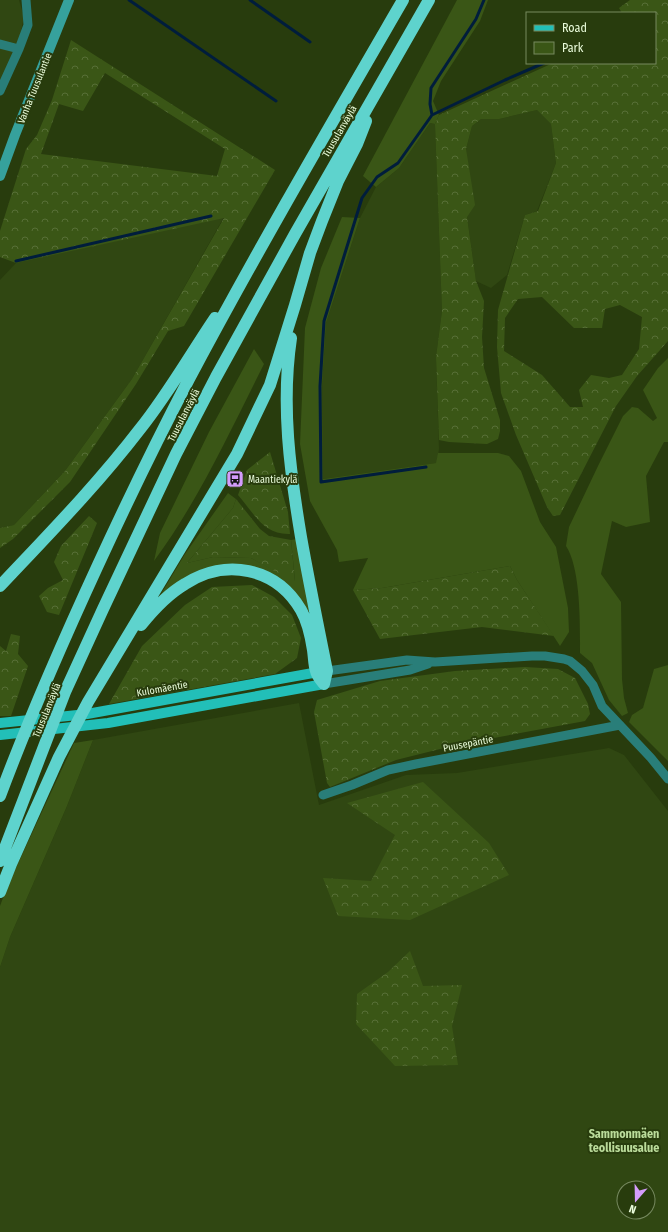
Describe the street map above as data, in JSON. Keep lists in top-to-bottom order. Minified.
{"streets":{"highway":["Tuusulanväylä"],"main road":["Vanha Tuusulantie","Kulomäentie"],"street":["Puusepäntie"]},"districts":["Sammonmäen teollisuusalue"],"places":{"bus stop":["Maantiekylä"]},"legend":["Road","Park"],"north":"bottom"}
